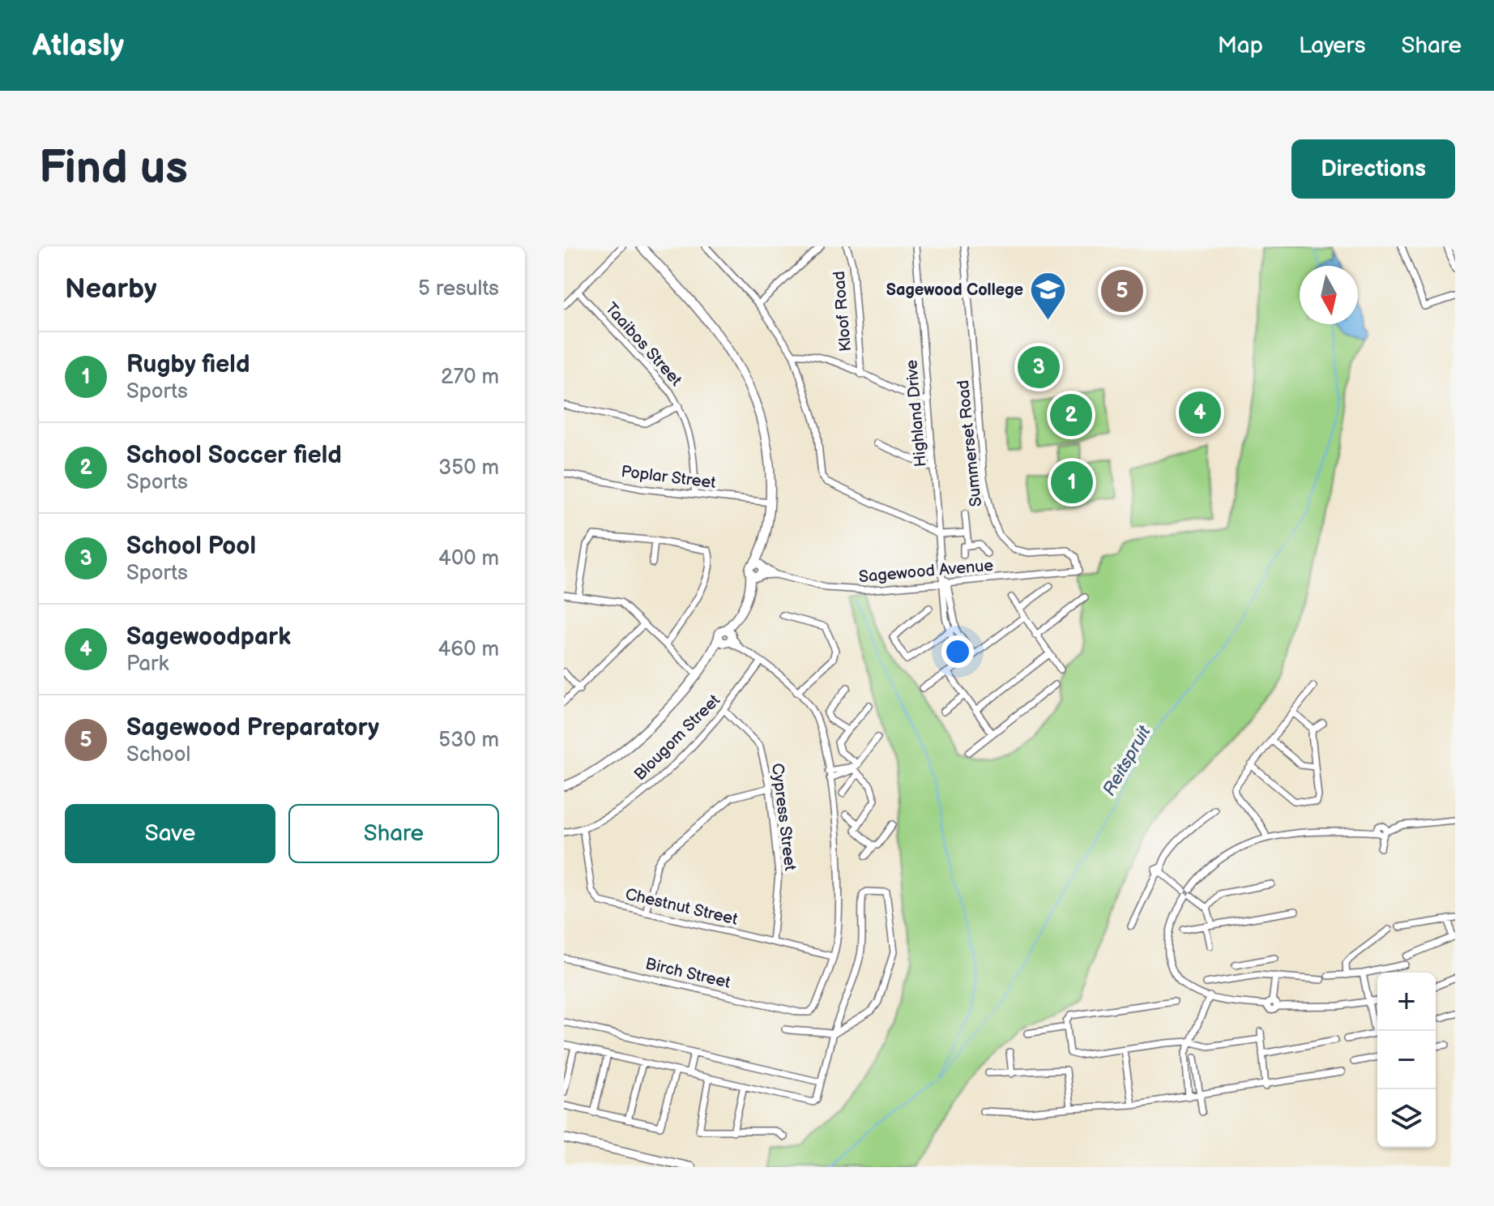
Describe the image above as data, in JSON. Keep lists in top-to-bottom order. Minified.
{"streets":{"street":["Kloof Road","Taaibos Street","Highland Drive","Summerset Road","Poplar Street","Sagewood Avenue","Blougom Street","Cypress Street","Chestnut Street","Birch Street"]},"crossings":[["Taaibos Street","Poplar Street"],["Highland Drive","Sagewood Avenue"],["Summerset Road","Sagewood Avenue"],["Blougom Street","Cypress Street"],["Blougom Street","Chestnut Street"],["Cypress Street","Chestnut Street"],["Chestnut Street","Birch Street"]],"water":["Reitspruit"],"places":{"school or university":["Sagewood College"]},"north":"bottom","page":{"header":"Atlasly","nav":["Map","Layers","Share"],"buttons":["Directions",["Save","Share"]],"title":"Find us","heading":["Nearby","5 results"],"pins":["5","3","4","2","1"],"list":[{"mark":"1","name":"Rugby field","note":"Sports","value":"270 m"},{"mark":"2","name":"School Soccer field","note":"Sports","value":"350 m"},{"mark":"3","name":"School Pool","note":"Sports","value":"400 m"},{"mark":"4","name":"Sagewoodpark","note":"Park","value":"460 m"},{"mark":"5","name":"Sagewood Preparatory","note":"School","value":"530 m"}],"map_buttons":["+","−"]}}
